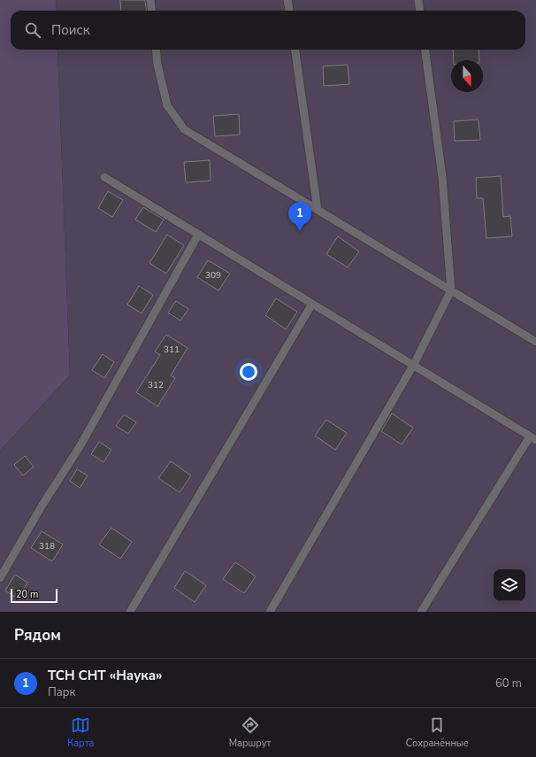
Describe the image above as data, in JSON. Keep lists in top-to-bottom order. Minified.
{"house_numbers":["309","311","312","318"],"scale_bar":"20 m","north":"bottom","page":{"search":"Поиск","pins":"1","scale":"20 m","heading":"Рядом","list":[{"mark":"1","name":"ТСН СНТ «Наука»","note":"Парк","value":"60 m"}],"nav":["Карта","Маршрут","Сохранённые"]}}
